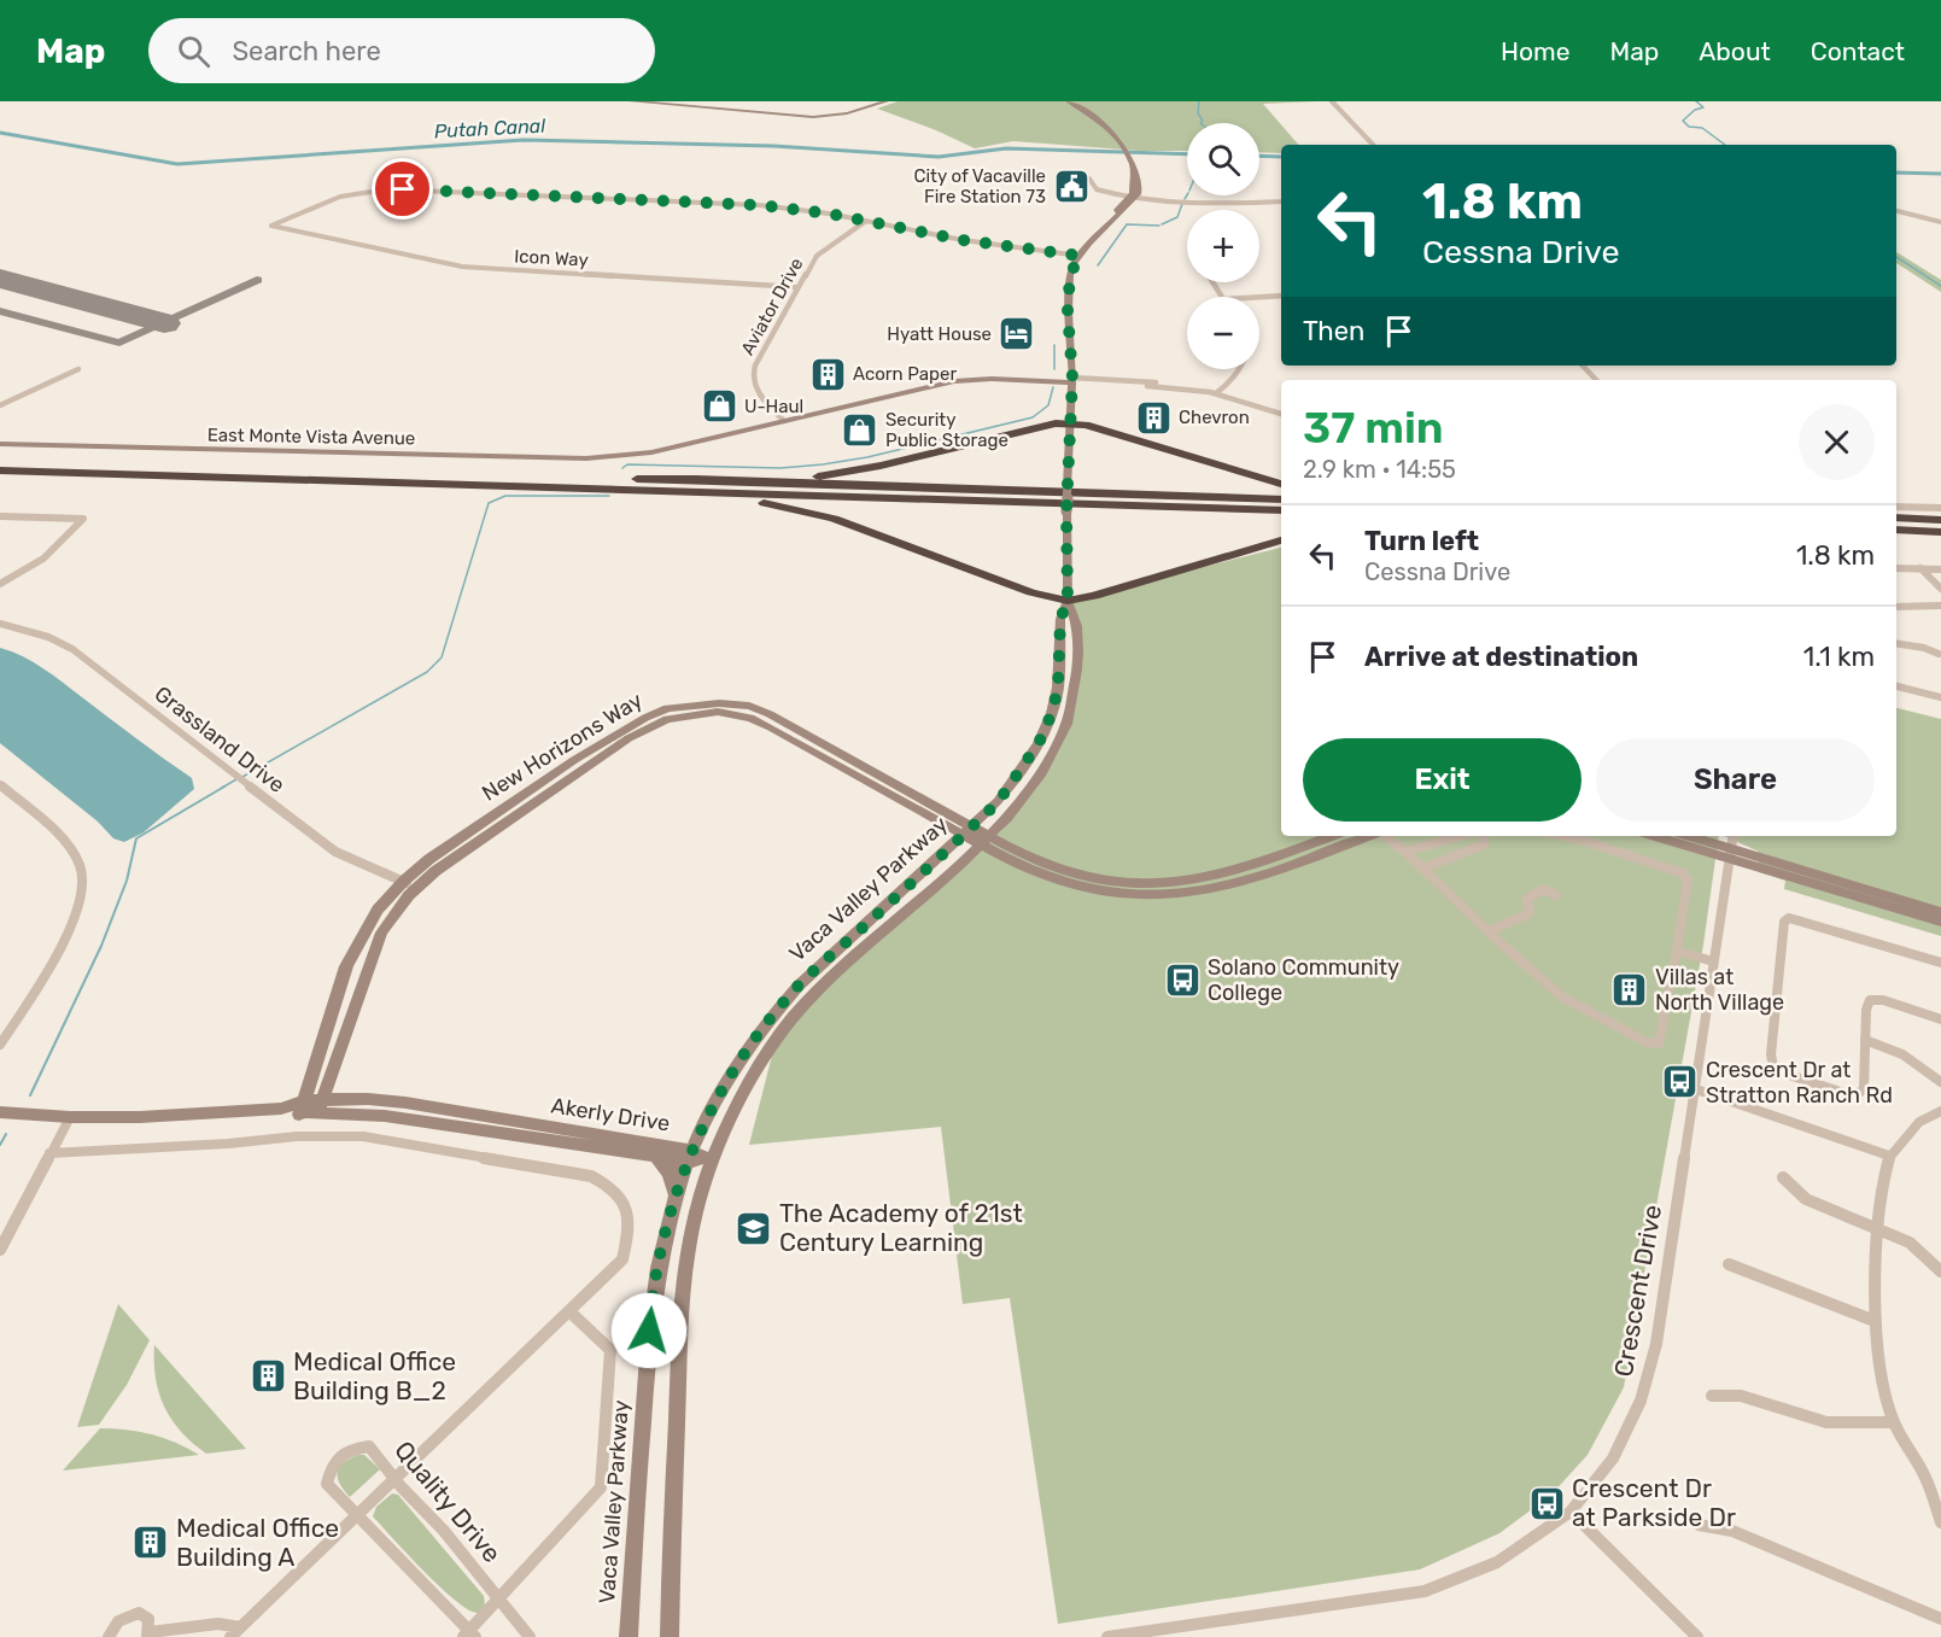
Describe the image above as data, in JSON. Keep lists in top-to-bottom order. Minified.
{"streets":{"street":["Icon Way","Aviator Drive","East Monte Vista Avenue","Grassland Drive","New Horizons Way","Vaca Valley Parkway","Akerly Drive","Crescent Drive","Quality Drive"]},"crossings":[["Icon Way","Aviator Drive"],["Aviator Drive","East Monte Vista Avenue"],["East Monte Vista Avenue","Vaca Valley Parkway"],["Grassland Drive","New Horizons Way"],["New Horizons Way","Vaca Valley Parkway"],["New Horizons Way","Akerly Drive"],["Vaca Valley Parkway","Akerly Drive"]],"water":["Putah Canal"],"places":{"public building":["City of Vacaville Fire Station 73"],"hotel":["Hyatt House"],"building":["Acorn Paper","Chevron","Villas at North Village","Medical Office Building B_2","Medical Office Building A"],"shop":["U-Haul","Security Public Storage"],"bus stop":["Solano Community College","Crescent Dr at Stratton Ranch Rd","Crescent Dr at Parkside Dr"],"school or university":["The Academy of 21st Century Learning"]},"page":{"header":"Map","search":"Search here","nav":["Home","Map","About","Contact"],"map_buttons":["+","−"],"turn":["1.8 km","Cessna Drive"],"then":"Then","heading":["37 min","2.9 km · 14:55"],"list":[{"name":"Turn left","note":"Cessna Drive","value":"1.8 km"},{"name":"Arrive at destination","value":"1.1 km"}],"buttons":["Exit","Share"]}}
